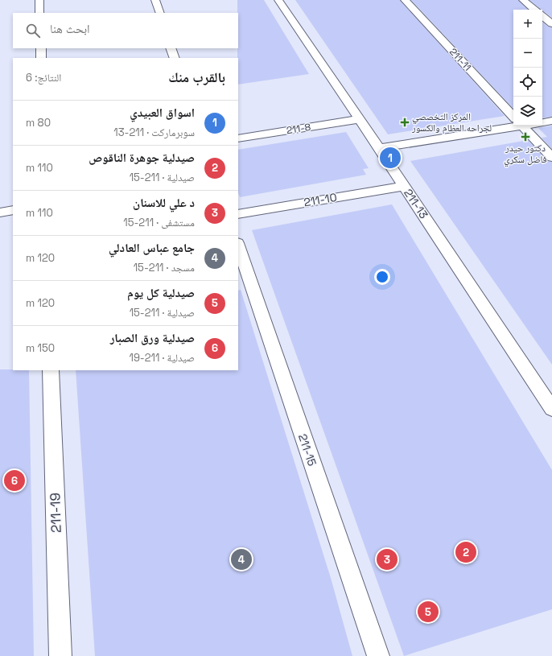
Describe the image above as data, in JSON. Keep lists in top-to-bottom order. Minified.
{"streets":{"street":["211-11","211-8","211-10","211-13","211-15","211-19"]},"crossings":[["211-8","211-13"],["211-10","211-13"]],"places":{"health":["المركز التخصصي لجراحه العظام والكسور","دكتور حيدر فاضل سكري"]},"page":{"map_buttons":["+","−"],"search":"ابحث هنا","heading":["بالقرب منك","النتائج: 6"],"list":[{"mark":"1","name":"اسواق العبيدي","note":"سوبرماركت · 211-13","value":"80 m"},{"mark":"2","name":"صيدلية جوهرة الناقوص","note":"صيدلية · 211-15","value":"110 m"},{"mark":"3","name":"د علي للاسنان","note":"مستشفى · 211-15","value":"110 m"},{"mark":"4","name":"جامع عباس العادلي","note":"مسجد · 211-15","value":"120 m"},{"mark":"5","name":"صيدلية كل يوم","note":"صيدلية · 211-15","value":"120 m"},{"mark":"6","name":"صيدلية ورق الصبار","note":"صيدلية · 211-19","value":"150 m"}],"pins":["1","6","2","3","4","5"]}}
